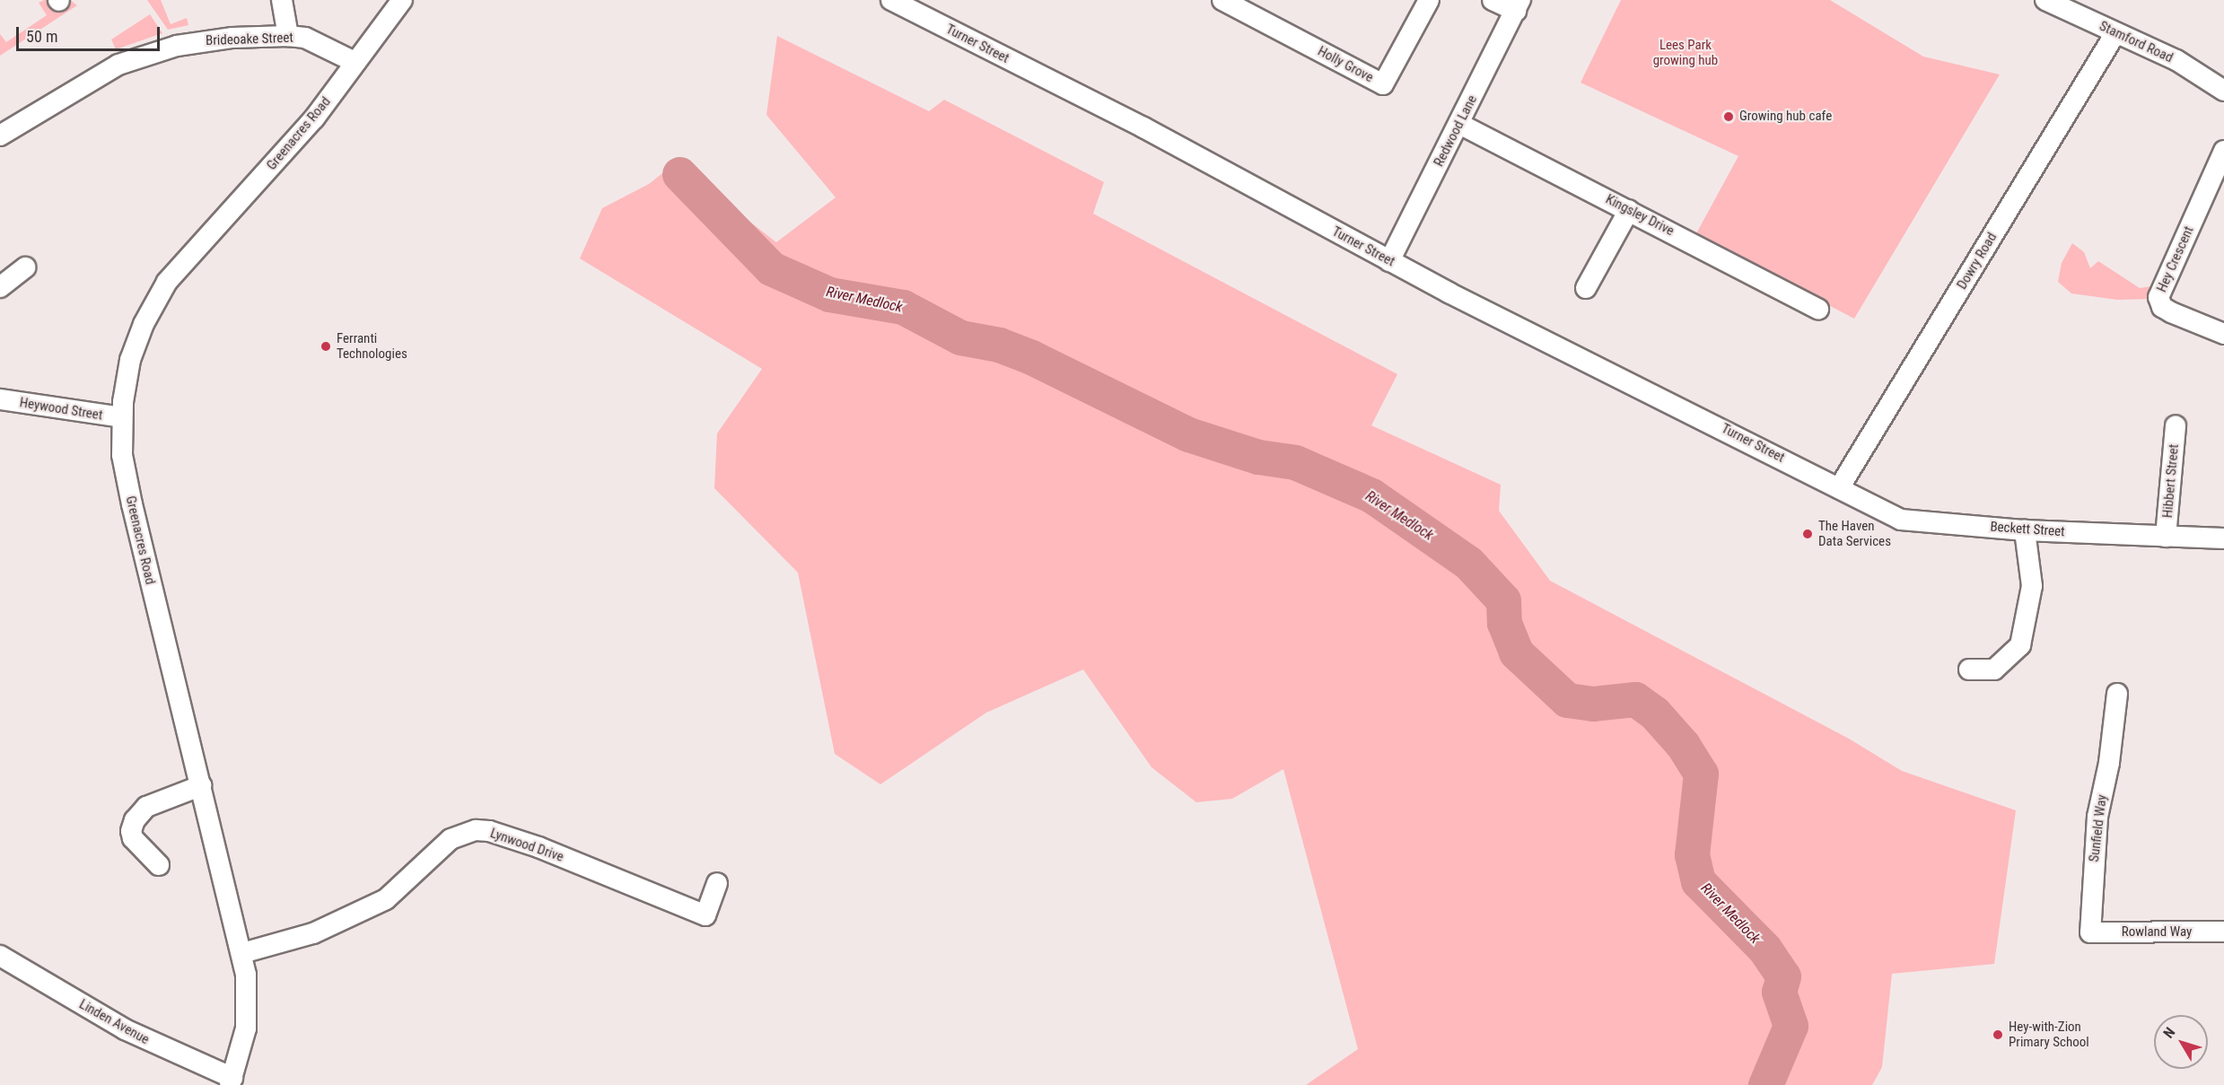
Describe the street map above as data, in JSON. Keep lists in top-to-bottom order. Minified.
{"streets":{"street":["Brideoake Street","Stamford Road","Turner Street","Holly Grove","Redwood Lane","Greenacres Road","Kingsley Drive","Hey Crescent","Dowry Road","Heywood Street","Hibbert Street","Beckett Street","Sunfield Way","Lynwood Drive","Rowland Way","Linden Avenue"]},"crossings":[["Brideoake Street","Greenacres Road"],["Stamford Road","Dowry Road"],["Turner Street","Redwood Lane"],["Turner Street","Dowry Road"],["Turner Street","Beckett Street"],["Redwood Lane","Kingsley Drive"],["Greenacres Road","Heywood Street"],["Greenacres Road","Lynwood Drive"],["Greenacres Road","Linden Avenue"],["Dowry Road","Beckett Street"],["Hibbert Street","Beckett Street"],["Sunfield Way","Rowland Way"]],"water":["River Medlock"],"parks":["Lees Park growing hub"],"places":["Growing hub cafe","Ferranti Technologies","The Haven Data Services","Hey-with-Zion Primary School"],"scale_bar":"50 m","north":"top left"}
